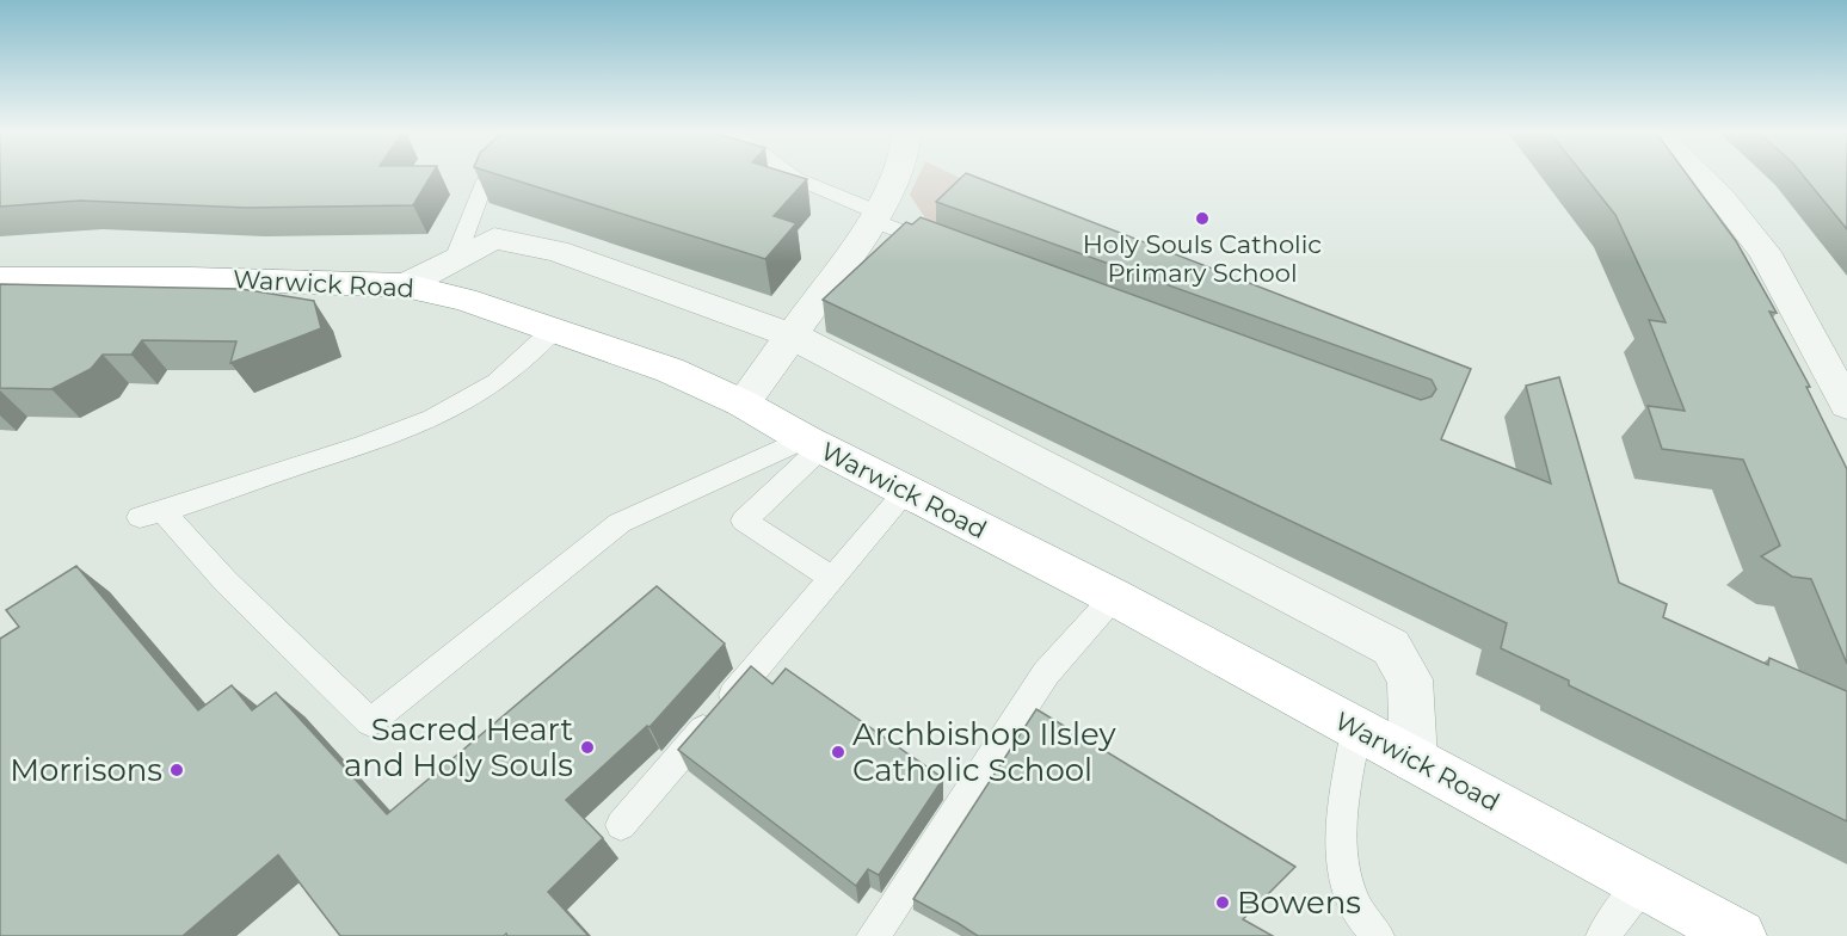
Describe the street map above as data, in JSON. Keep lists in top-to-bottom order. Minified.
{"streets":{"highway":["Warwick Road"]},"places":["Holy Souls Catholic Primary School","Sacred Heart and Holy Souls","Archbishop Ilsley Catholic School","Morrisons","Bowens"]}
